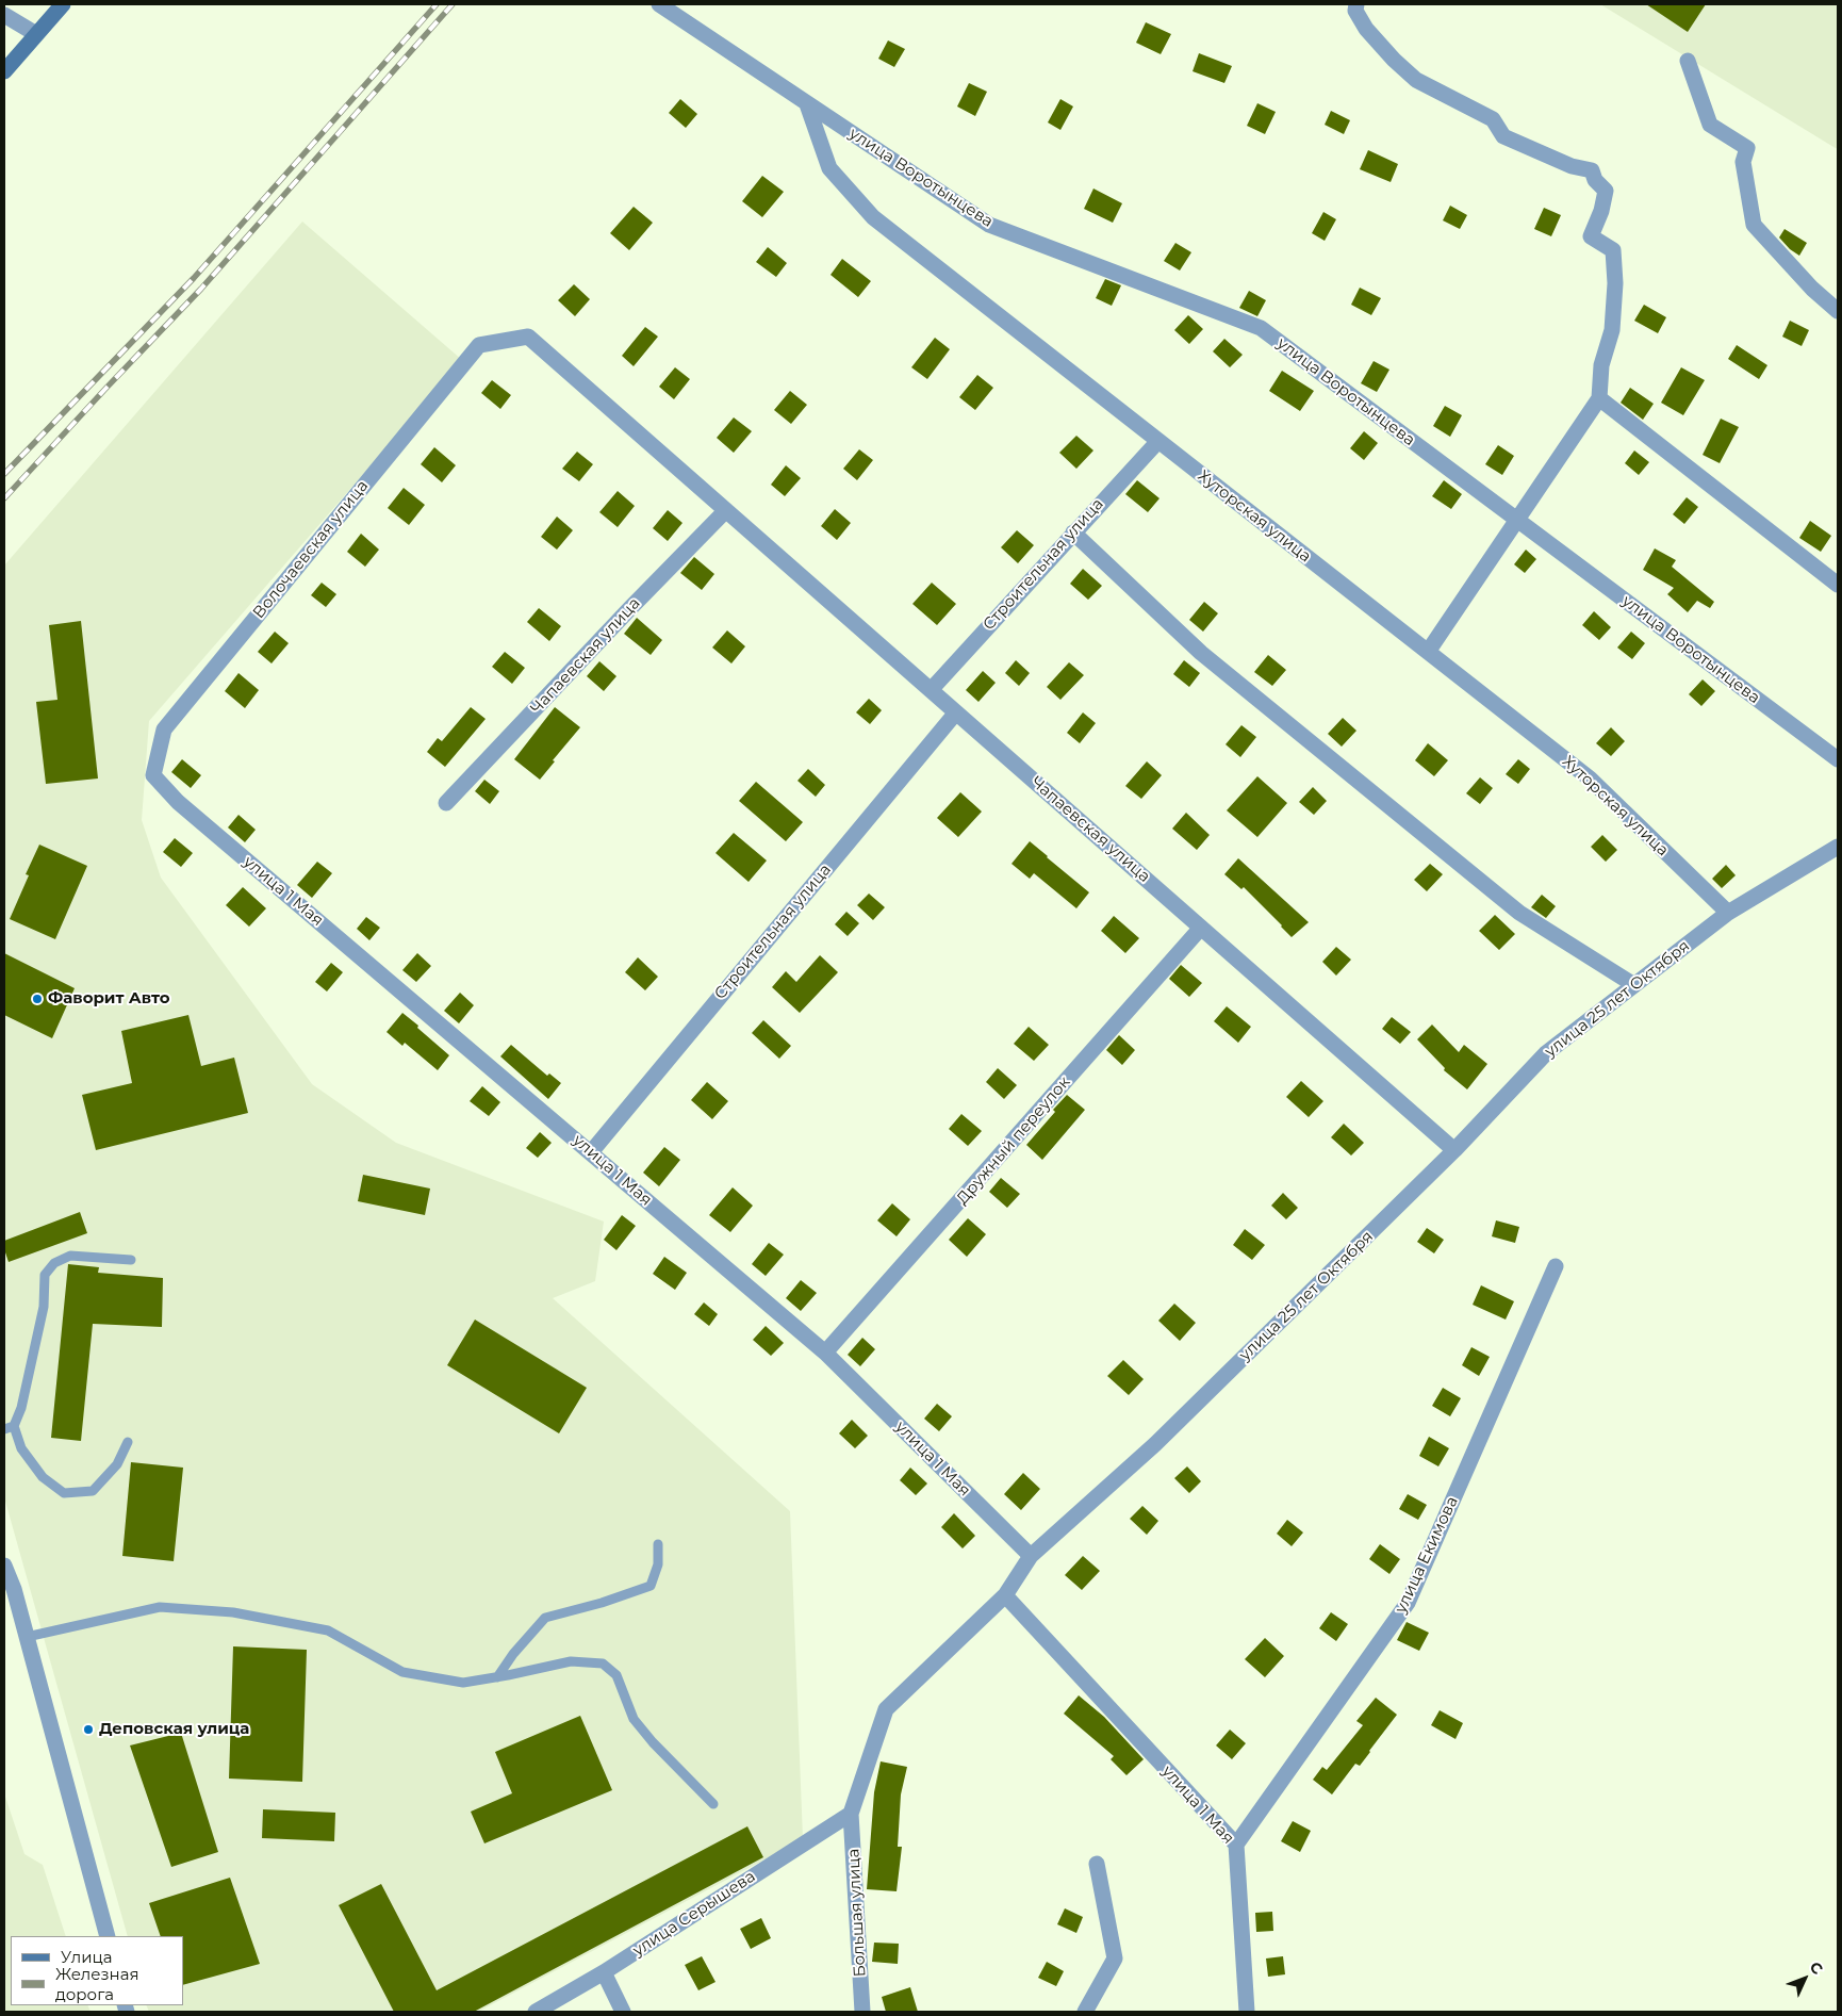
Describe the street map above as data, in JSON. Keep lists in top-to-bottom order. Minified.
{"streets":{"street":["улица Воротынцева","Хуторская улица","Волочаевская улица","Строительная улица","Чапаевская улица","улица 1 Мая","улица 25 лет Октября","Дружный переулок","улица Екимова","Большая улица","улица Серышева"]},"crossings":[["улица Воротынцева","Хуторская улица"],["Хуторская улица","Строительная улица"],["Хуторская улица","улица 25 лет Октября"],["Волочаевская улица","Чапаевская улица"],["Волочаевская улица","улица 1 Мая"],["Строительная улица","Чапаевская улица"],["Строительная улица","улица 1 Мая"],["Чапаевская улица","улица 25 лет Октября"],["Чапаевская улица","Дружный переулок"],["улица 1 Мая","улица 25 лет Октября"],["улица 1 Мая","Дружный переулок"],["улица 1 Мая","улица Екимова"],["улица 25 лет Октября","Большая улица"],["улица 25 лет Октября","улица Серышева"],["Большая улица","улица Серышева"]],"places":["Фаворит Авто","Деповская улица"],"legend":["Улица","Железная дорога"],"north":"top right"}
